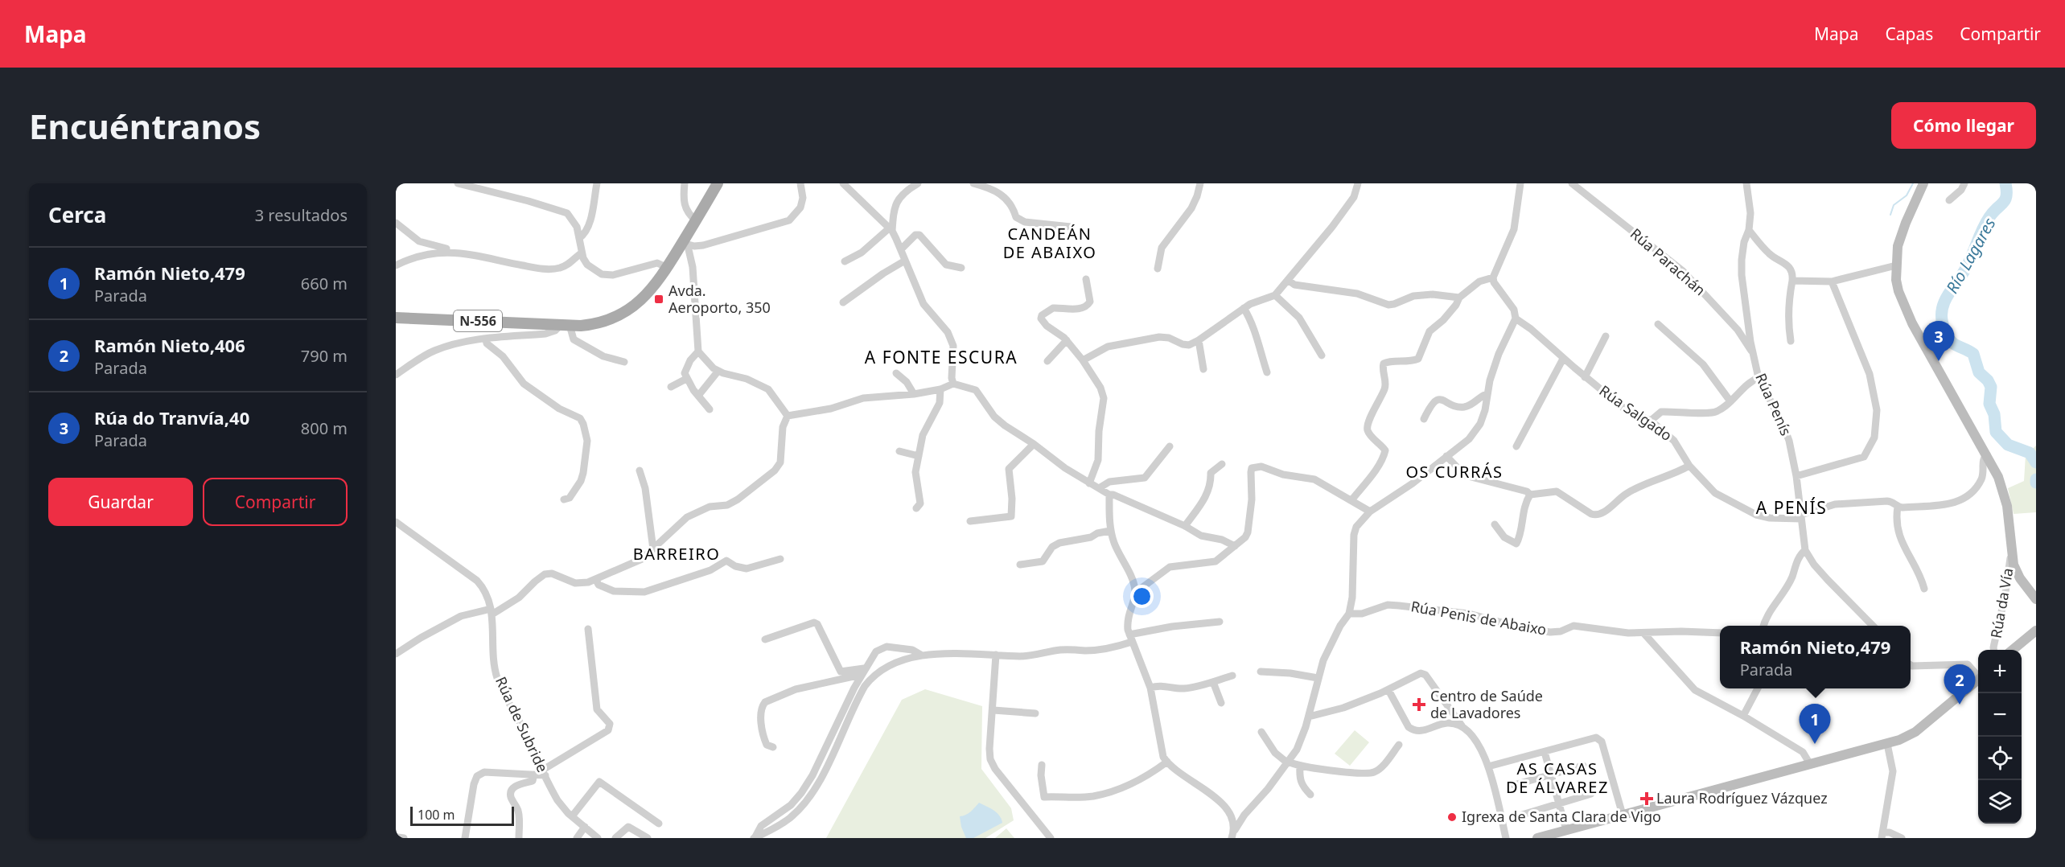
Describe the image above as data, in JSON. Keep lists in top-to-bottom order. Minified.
{"streets":{"main road":["N-556"],"street":["Rúa Parachán","Rúa Penís","Rúa Salgado","Rúa da Vía","Rúa Penis de Abaixo","Rúa de Subride"]},"crossings":[["Rúa Parachán","Rúa Penís"],["Rúa Penís","Rúa Salgado"]],"districts":["CANDEÁN DE ABAIXO","A FONTE ESCURA","OS CURRÁS","A PENÍS","BARREIRO","AS CASAS DE ÁLVAREZ"],"water":["Río Lagares"],"places":{"transit":["Avda. Aeroporto, 350"],"health":["Centro de Saúde de Lavadores","Laura Rodríguez Vázquez"],"other":["Igrexa de Santa Clara de Vigo"]},"scale_bar":"100 m","page":{"header":"Mapa","nav":["Mapa","Capas","Compartir"],"buttons":["Cómo llegar",["Guardar","Compartir"]],"title":"Encuéntranos","heading":["Cerca","3 resultados"],"list":[{"mark":"1","name":"Ramón Nieto,479","note":"Parada","value":"660 m"},{"mark":"2","name":"Ramón Nieto,406","note":"Parada","value":"790 m"},{"mark":"3","name":"Rúa do Tranvía,40","note":"Parada","value":"800 m"}],"pins":["3","2","1"],"popup":["Ramón Nieto,479","Parada"],"map_buttons":["+","−"],"scale":"100 m"}}
